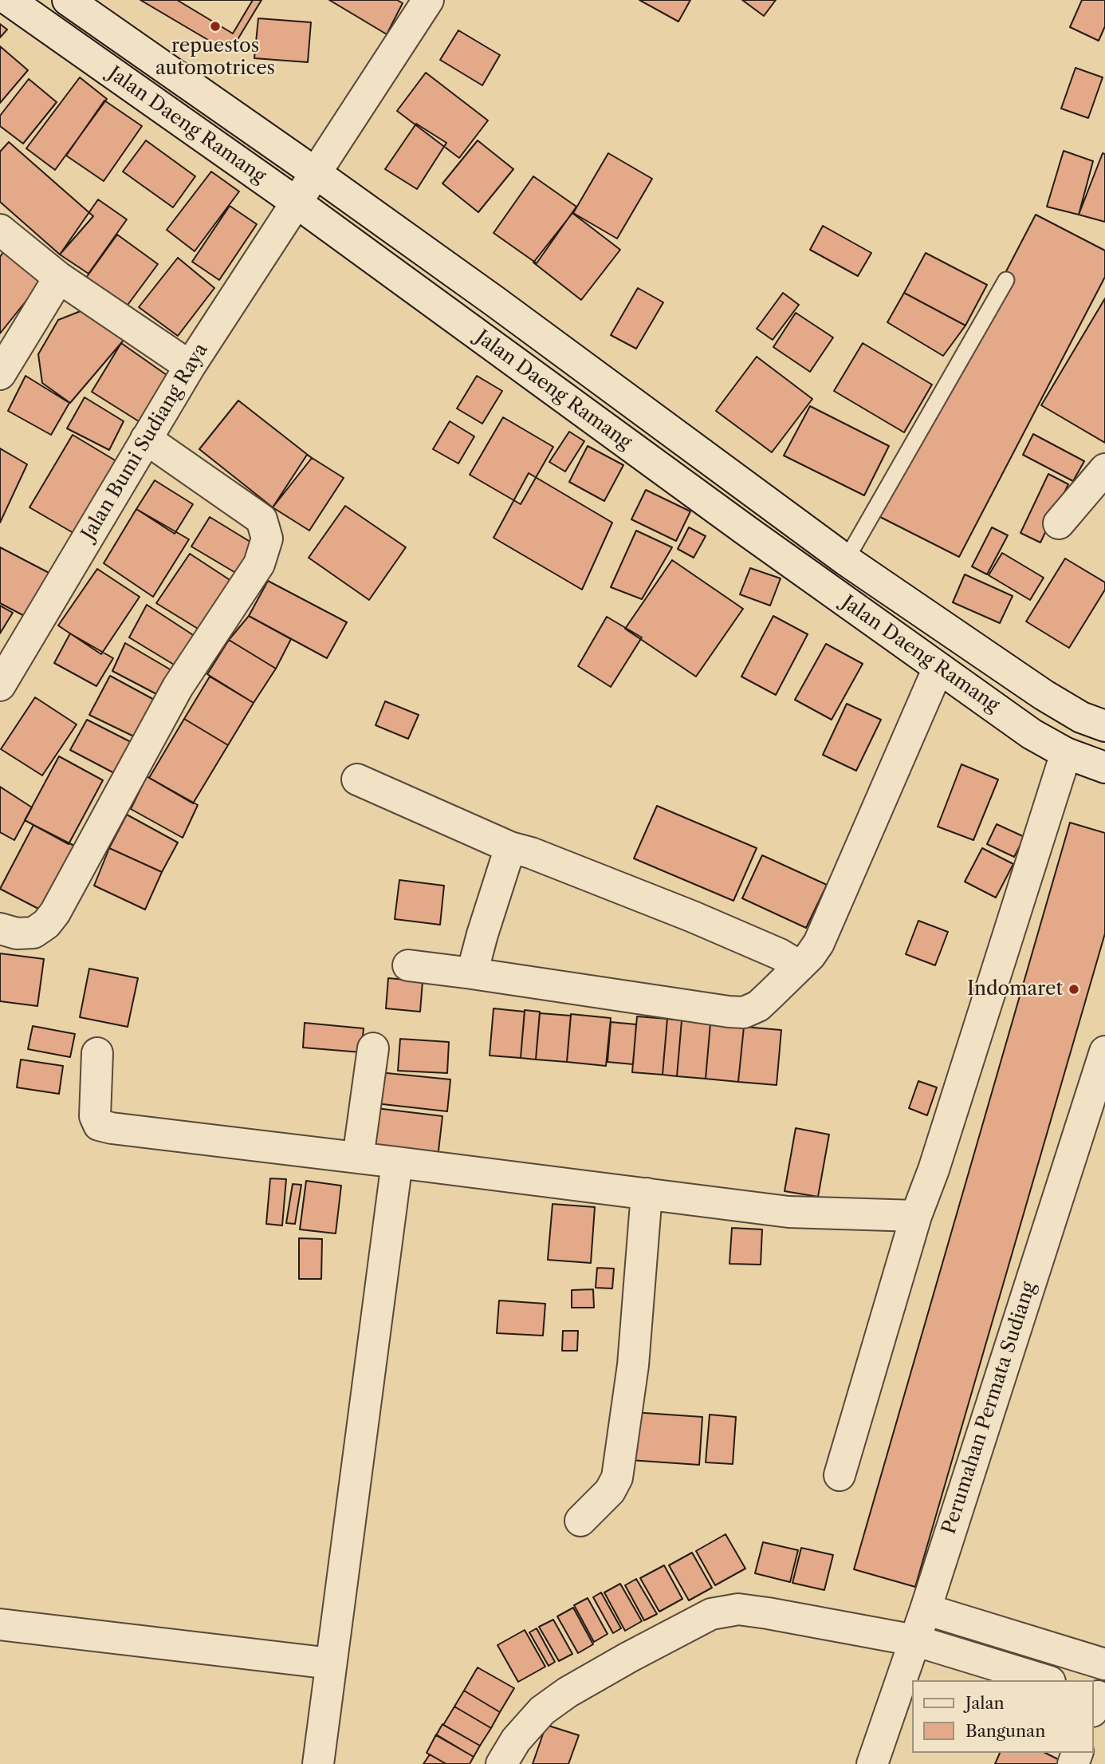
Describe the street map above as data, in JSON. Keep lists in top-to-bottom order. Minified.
{"streets":{"street":["Jalan Daeng Ramang","Jalan Bumi Sudiang Raya","Perumahan Permata Sudiang"]},"crossings":[["Jalan Daeng Ramang","Jalan Bumi Sudiang Raya"]],"places":["repuestos automotrices","Indomaret"],"legend":["Jalan","Bangunan"]}
